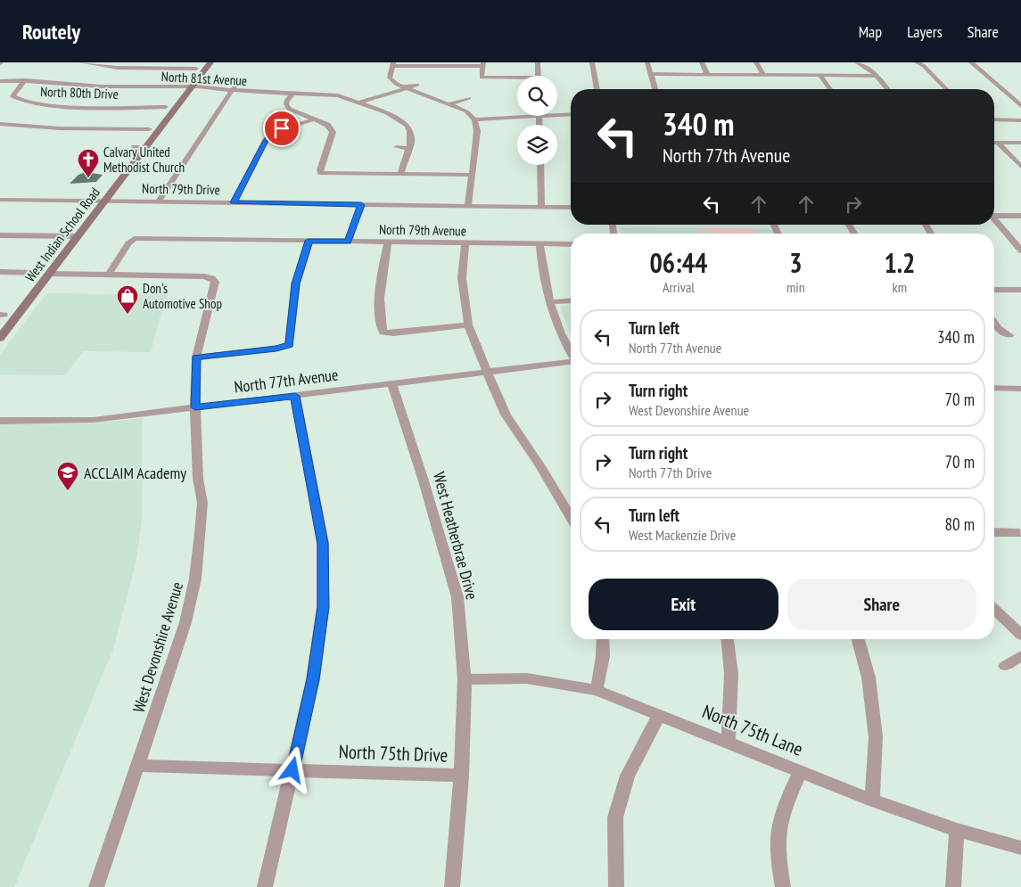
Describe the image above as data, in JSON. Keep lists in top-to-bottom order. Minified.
{"streets":{"main road":["West Indian School Road"],"street":["North 81st Avenue","North 80th Drive","North 79th Drive","North 79th Avenue","North 77th Avenue","West Heatherbrae Drive","West Devonshire Avenue","North 75th Lane","North 75th Drive"]},"crossings":[["North 81st Avenue","North 80th Drive"],["North 81st Avenue","West Indian School Road"],["North 79th Drive","West Indian School Road"],["North 79th Avenue","West Devonshire Avenue"],["North 77th Avenue","West Heatherbrae Drive"],["North 77th Avenue","West Devonshire Avenue"],["West Heatherbrae Drive","North 75th Lane"],["West Heatherbrae Drive","North 75th Drive"],["West Devonshire Avenue","North 75th Drive"]],"places":{"church":["Calvary United Methodist Church"],"shop":["Don's Automotive Shop"],"school or university":["ACCLAIM Academy"]},"page":{"header":"Routely","nav":["Map","Layers","Share"],"turn":["340 m","North 77th Avenue"],"eta":["06:44","Arrival","3","min","1.2","km"],"list":[{"name":"Turn left","note":"North 77th Avenue","value":"340 m"},{"name":"Turn right","note":"West Devonshire Avenue","value":"70 m"},{"name":"Turn right","note":"North 77th Drive","value":"70 m"},{"name":"Turn left","note":"West Mackenzie Drive","value":"80 m"}],"buttons":["Exit","Share"]}}
